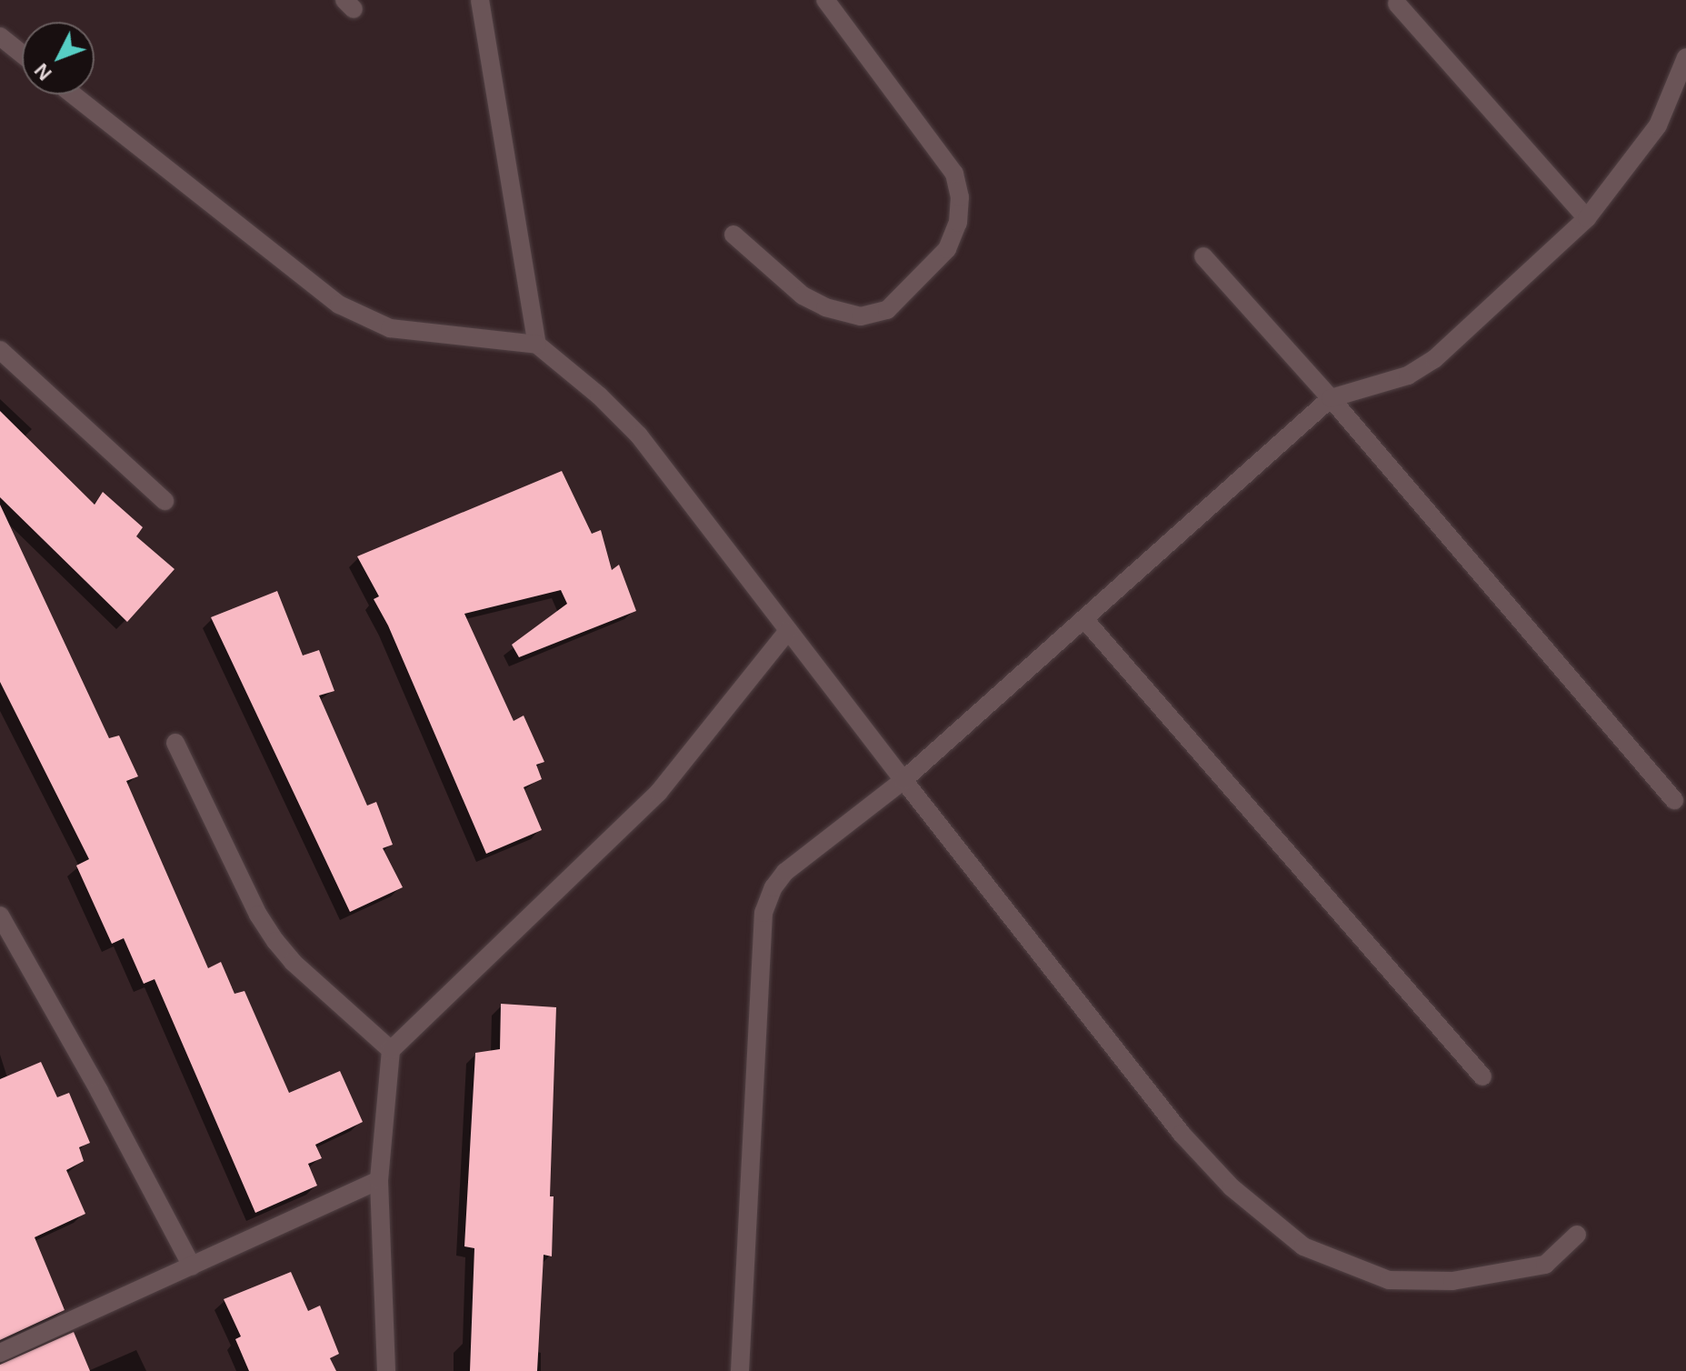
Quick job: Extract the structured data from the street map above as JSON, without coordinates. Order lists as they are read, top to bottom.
{
  "north": "bottom left"
}
